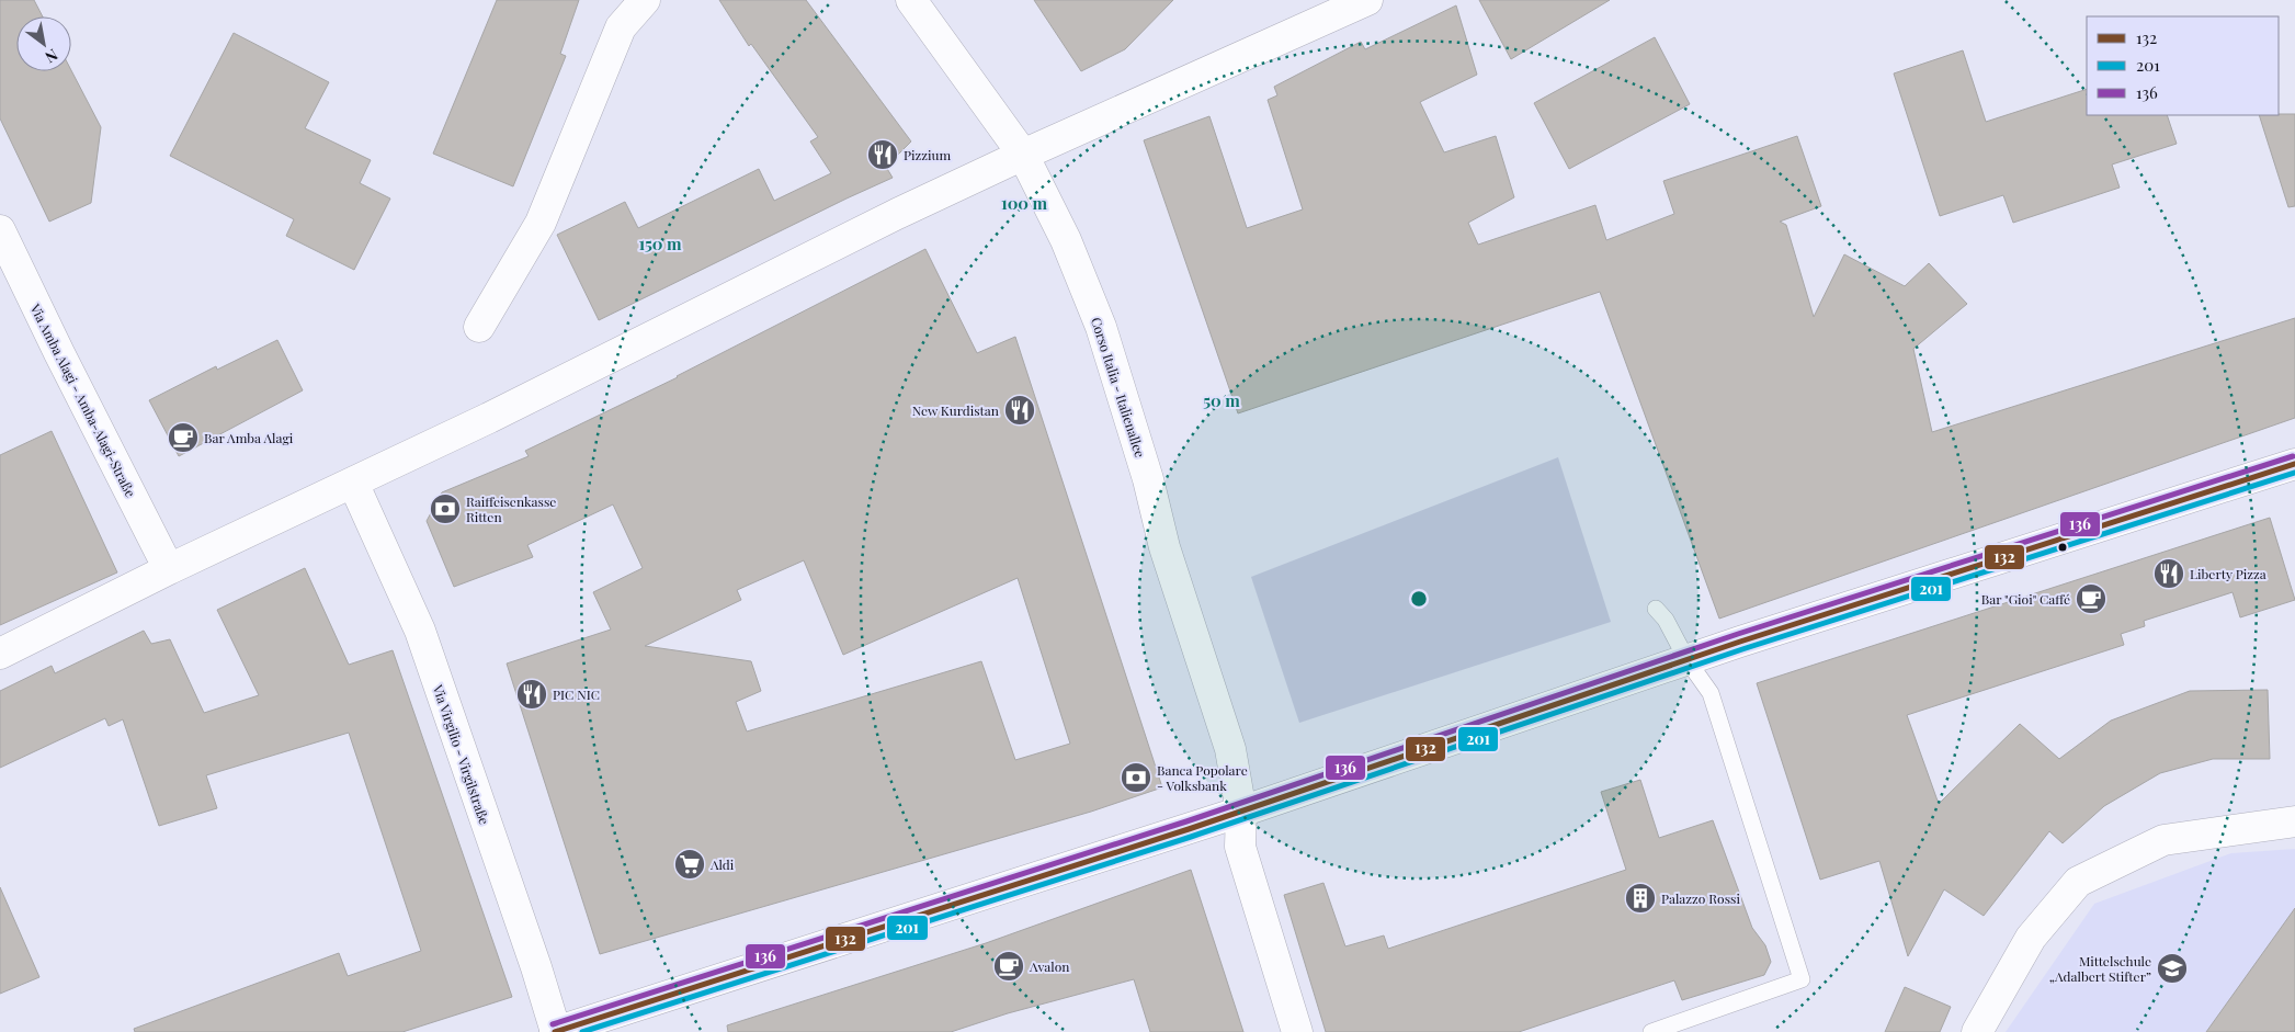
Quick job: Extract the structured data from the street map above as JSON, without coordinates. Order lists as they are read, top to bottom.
{
  "streets": {
    "street": ["Corso Italia - Italienallee", "Via Amba Alagi - Amba-Alagi-Straße", "Via Virgilio - Virgilstraße"]
  },
  "places": {
    "restaurant": [
      "Pizzium",
      "New Kurdistan",
      "Liberty Pizza",
      "PIC NIC"
    ],
    "cafe": ["Bar Amba Alagi", "Bar \"Gioi\" Caffé", "Avalon"],
    "bank": ["Raiffeisenkasse Ritten", "Banca Popolare - Volksbank"],
    "supermarket": ["Aldi"],
    "building": ["Palazzo Rossi"],
    "school or university": ["Mittelschule „Adalbert Stifter”"]
  },
  "lines": ["transit line 136", "transit line 132", "transit line 201"],
  "legend": ["132", "201", "136"],
  "north": "bottom right",
  "rings": ["100 m", "150 m", "50 m"]
}
